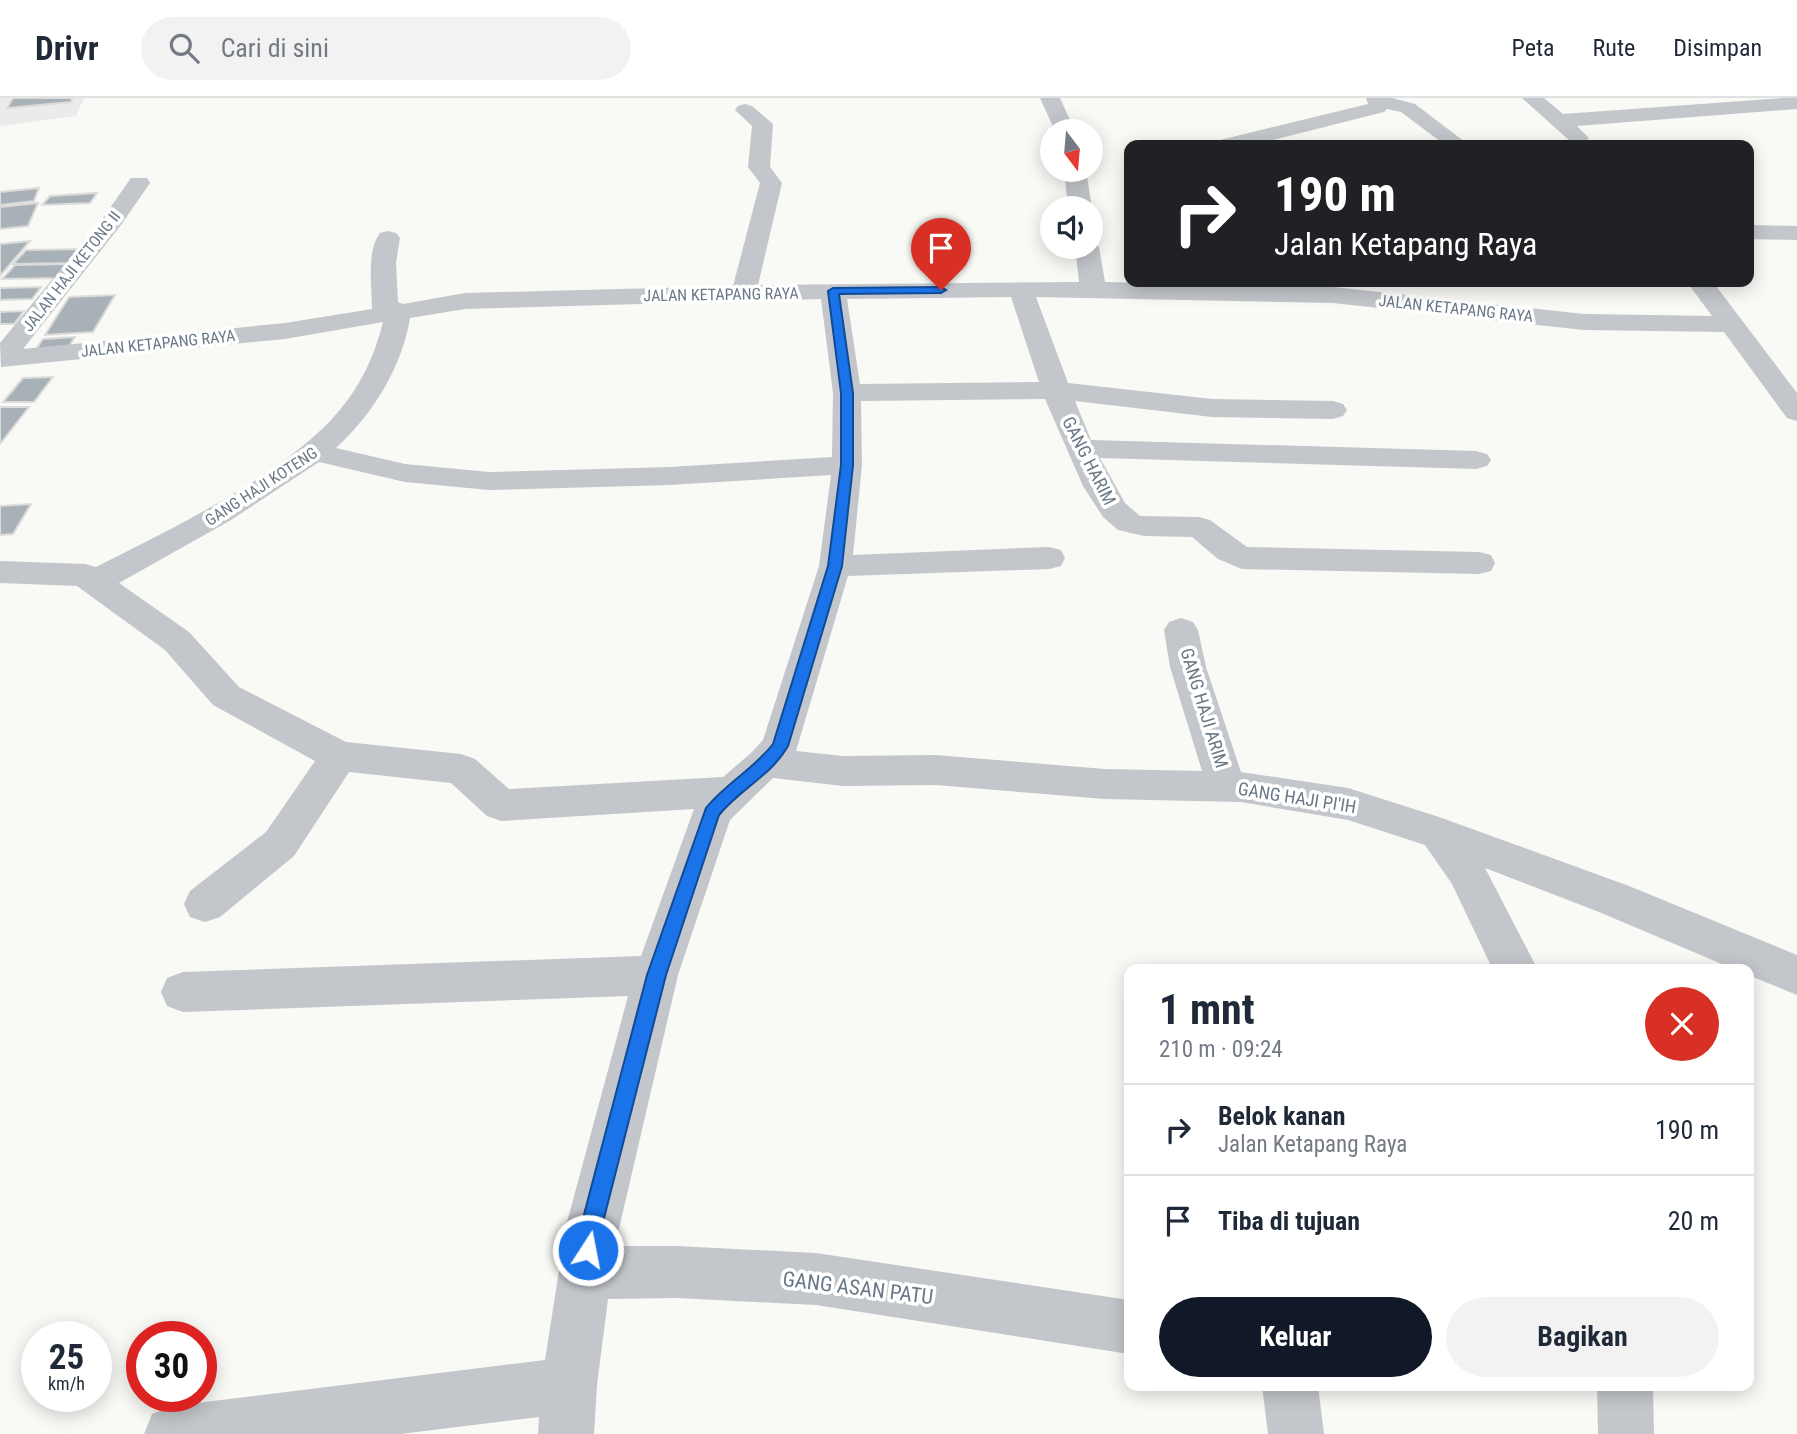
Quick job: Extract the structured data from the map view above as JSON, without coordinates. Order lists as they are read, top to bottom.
{
  "streets": {
    "street": [
      "JALAN HAJI KETONG II",
      "JALAN KETAPANG RAYA",
      "GANG HARIM",
      "GANG HAJI KOTENG",
      "GANG HAJI ARIM",
      "GANG HAJI PI'IH",
      "GANG ASAN PATU"
    ]
  },
  "crossings": [
    ["JALAN HAJI KETONG II", "JALAN KETAPANG RAYA"],
    ["JALAN KETAPANG RAYA", "GANG HARIM"],
    ["JALAN KETAPANG RAYA", "GANG HAJI KOTENG"],
    ["GANG HAJI ARIM", "GANG HAJI PI'IH"]
  ],
  "north": "bottom",
  "page": {
    "header": "Drivr",
    "search": "Cari di sini",
    "nav": ["Peta", "Rute", "Disimpan"],
    "turn": ["190 m", "Jalan Ketapang Raya"],
    "heading": ["1 mnt", "210 m · 09:24"],
    "list": [
      {
        "name": "Belok kanan",
        "note": "Jalan Ketapang Raya",
        "value": "190 m"
      },
      {
        "name": "Tiba di tujuan",
        "value": "20 m"
      }
    ],
    "buttons": ["Keluar", "Bagikan"],
    "speed": "25 km/h",
    "limit": "30"
  }
}
